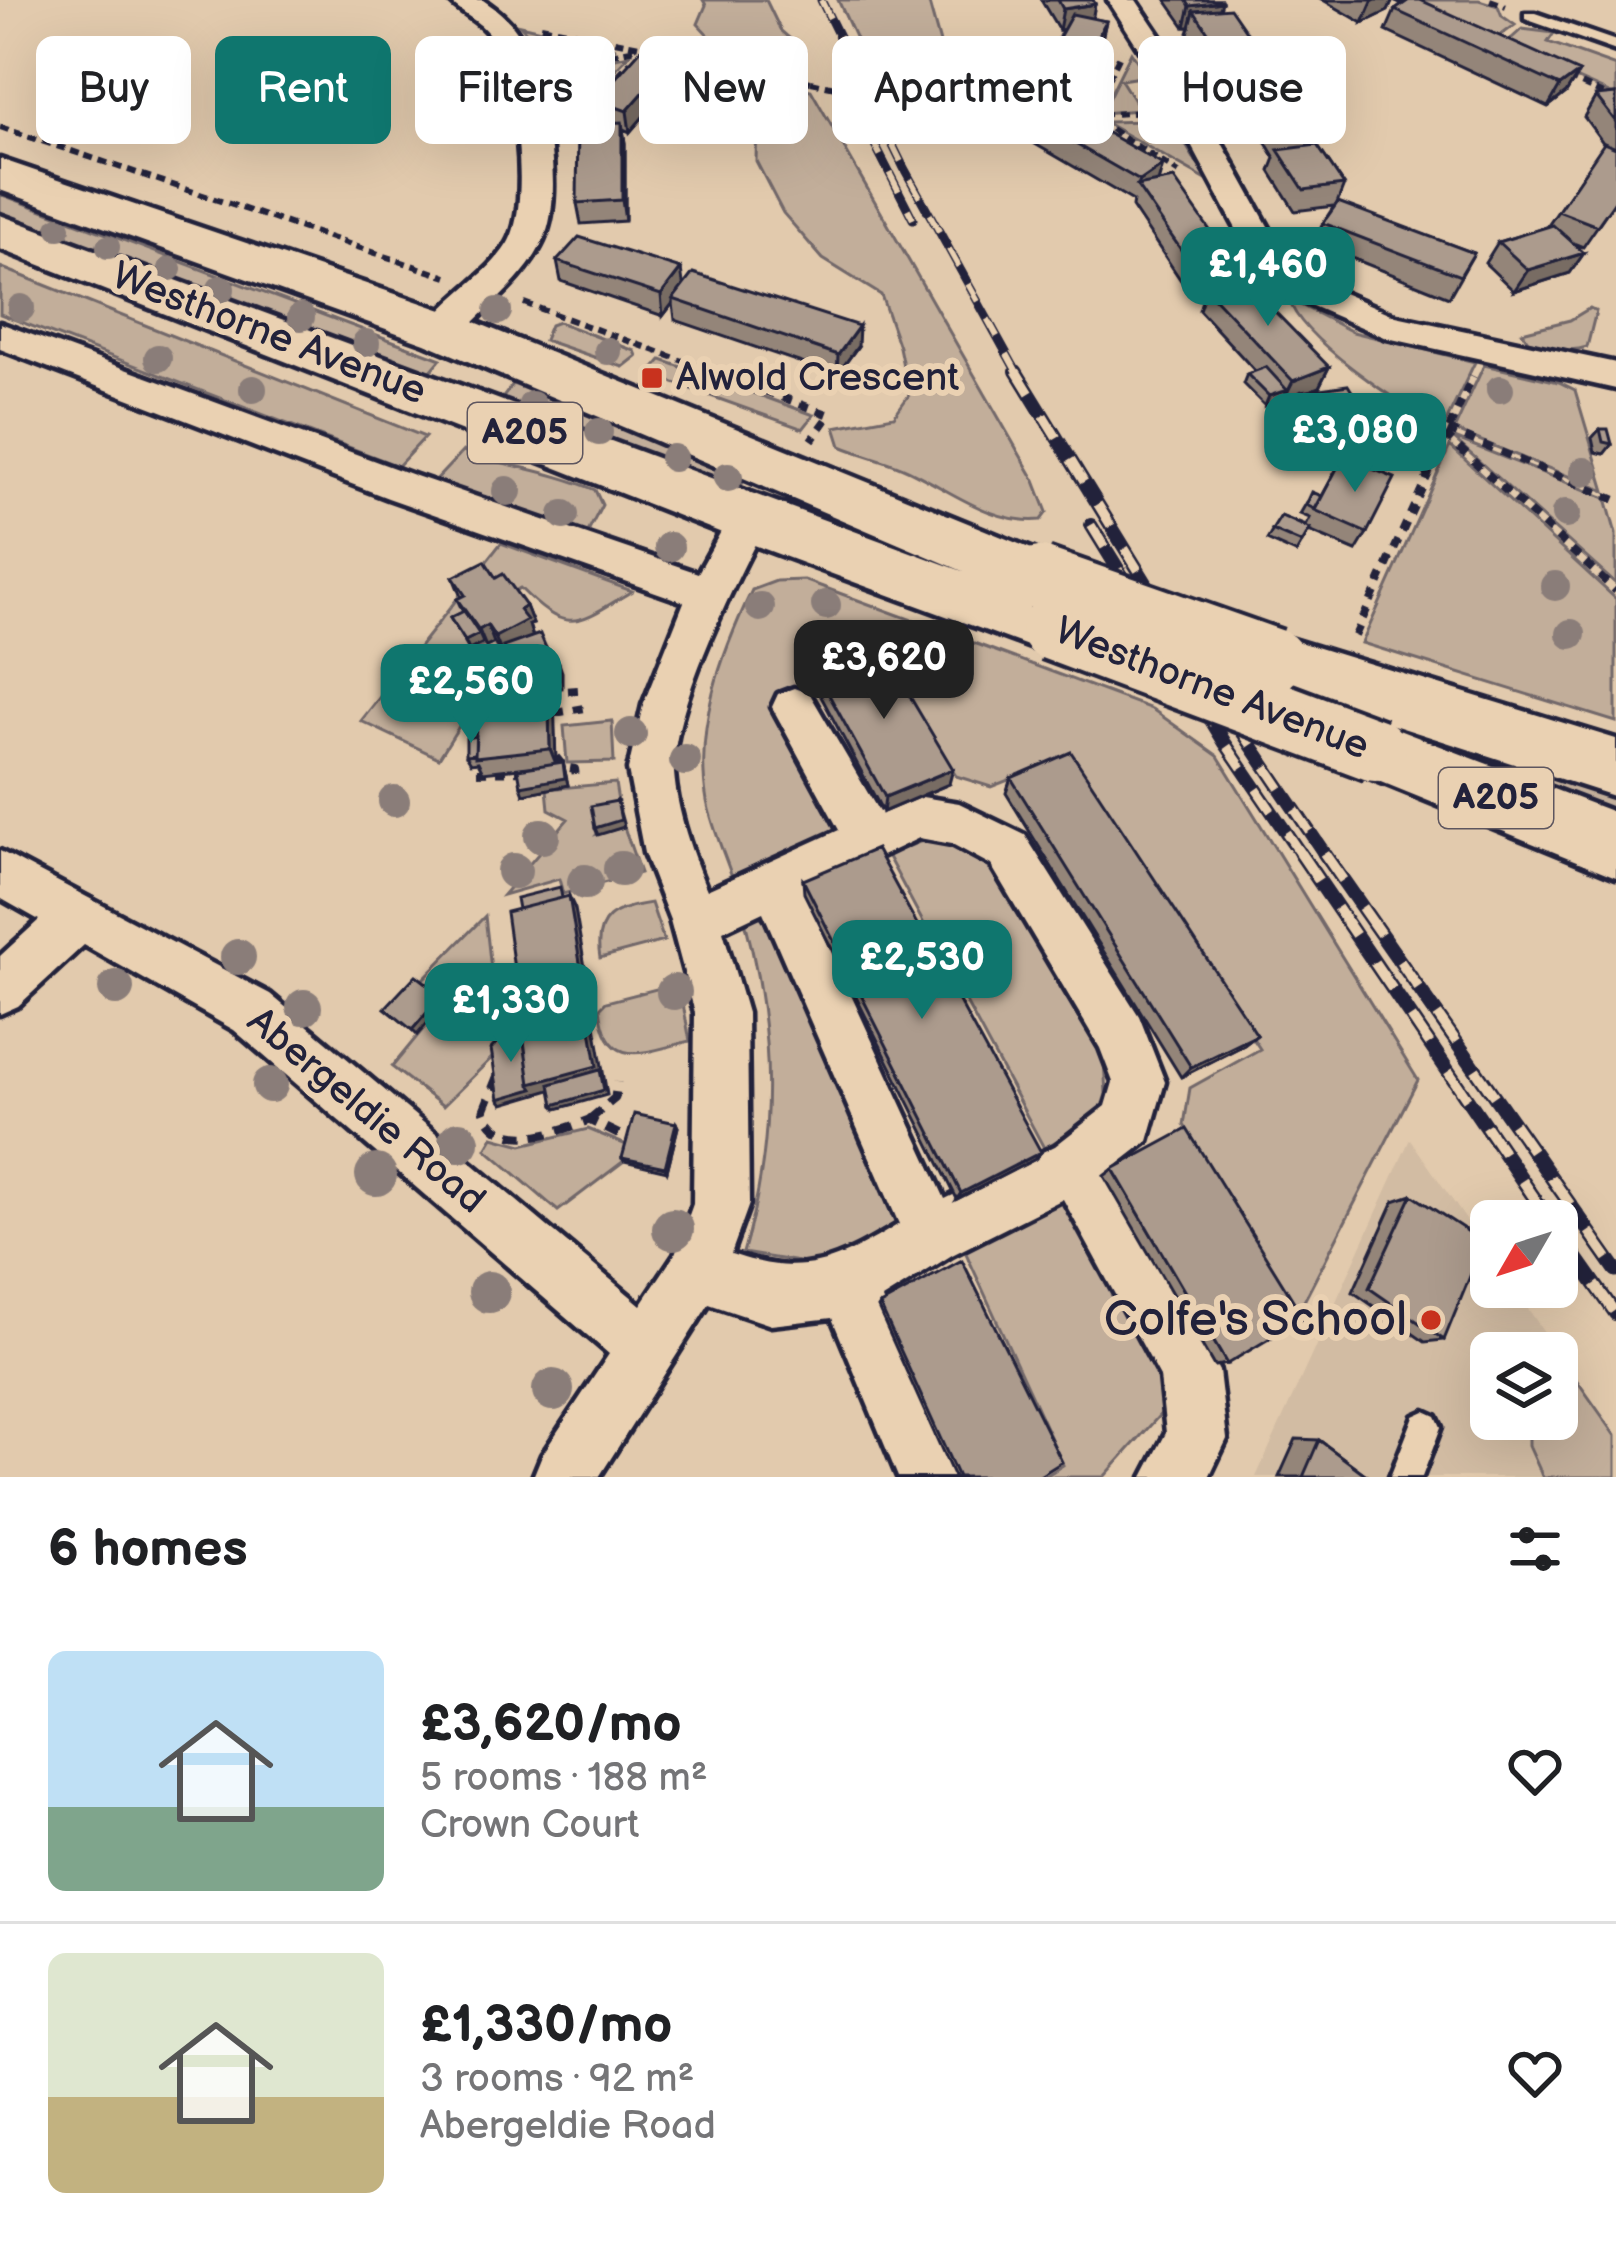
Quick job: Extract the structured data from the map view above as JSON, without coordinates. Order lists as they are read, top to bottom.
{
  "streets": {
    "highway": ["Westhorne Avenue", "A205"],
    "street": ["Abergeldie Road"]
  },
  "places": {
    "transit": ["Alwold Crescent"],
    "other": ["Colfe's School"]
  },
  "north": "bottom left",
  "page": {
    "chip": [
      "Buy",
      "Rent",
      "Filters",
      "New",
      "Apartment",
      "House"
    ],
    "price": [
      "£1,460",
      "£3,080",
      "£3,620",
      "£2,560",
      "£2,530",
      "£1,330"
    ],
    "heading": "6 homes",
    "list": [
      {
        "name": "£3,620/mo",
        "note": "5 rooms · 188 m² · Crown Court"
      },
      {
        "name": "£1,330/mo",
        "note": "3 rooms · 92 m² · Abergeldie Road"
      }
    ]
  }
}
